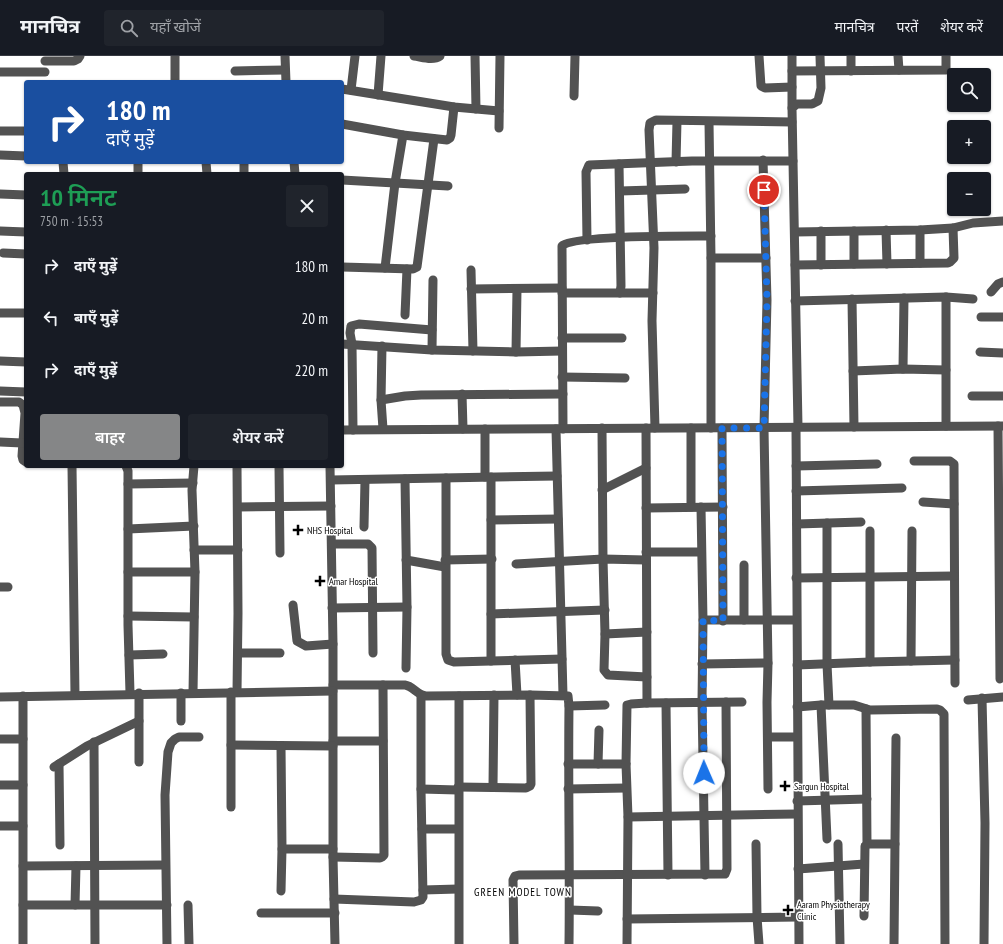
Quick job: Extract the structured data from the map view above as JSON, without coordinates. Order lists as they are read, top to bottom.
{
  "districts": ["GREEN MODEL TOWN"],
  "places": {
    "health": [
      "NHS Hospital",
      "Amar Hospital",
      "Sargun Hospital",
      "Aaram Physiotherapy Clinic"
    ]
  },
  "page": {
    "header": "मानचित्र",
    "search": "यहाँ खोजें",
    "nav": ["मानचित्र", "परतें", "शेयर करें"],
    "map_buttons": ["+", "−"],
    "turn": ["180 m", "दाएँ मुड़ें"],
    "heading": ["10 मिनट", "750 m · 15:53"],
    "list": [
      {
        "name": "दाएँ मुड़ें",
        "value": "180 m"
      },
      {
        "name": "बाएँ मुड़ें",
        "value": "20 m"
      },
      {
        "name": "दाएँ मुड़ें",
        "value": "220 m"
      }
    ],
    "buttons": ["बाहर", "शेयर करें"]
  }
}
